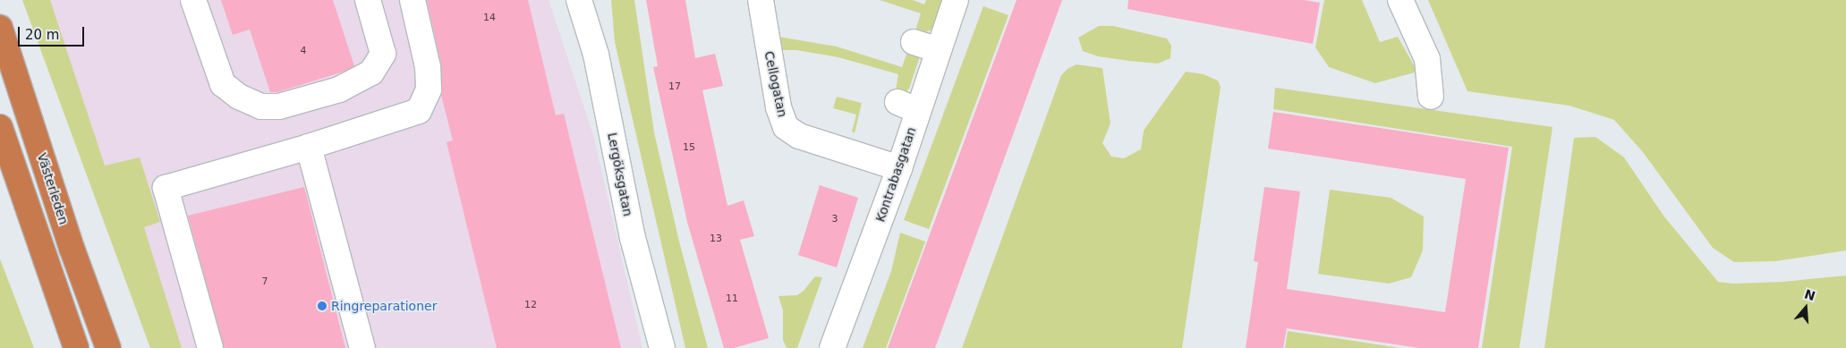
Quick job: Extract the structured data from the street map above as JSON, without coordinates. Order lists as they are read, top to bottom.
{
  "streets": {
    "highway": ["Västerleden"],
    "street": ["Cellogatan", "Lergöksgatan", "Kontrabasgatan"]
  },
  "crossings": [
    ["Cellogatan", "Kontrabasgatan"]
  ],
  "places": ["Ringreparationer"],
  "house_numbers": [
    "14",
    "4",
    "17",
    "15",
    "3",
    "13",
    "7",
    "11",
    "12"
  ],
  "scale_bar": "20 m",
  "north": "top"
}
